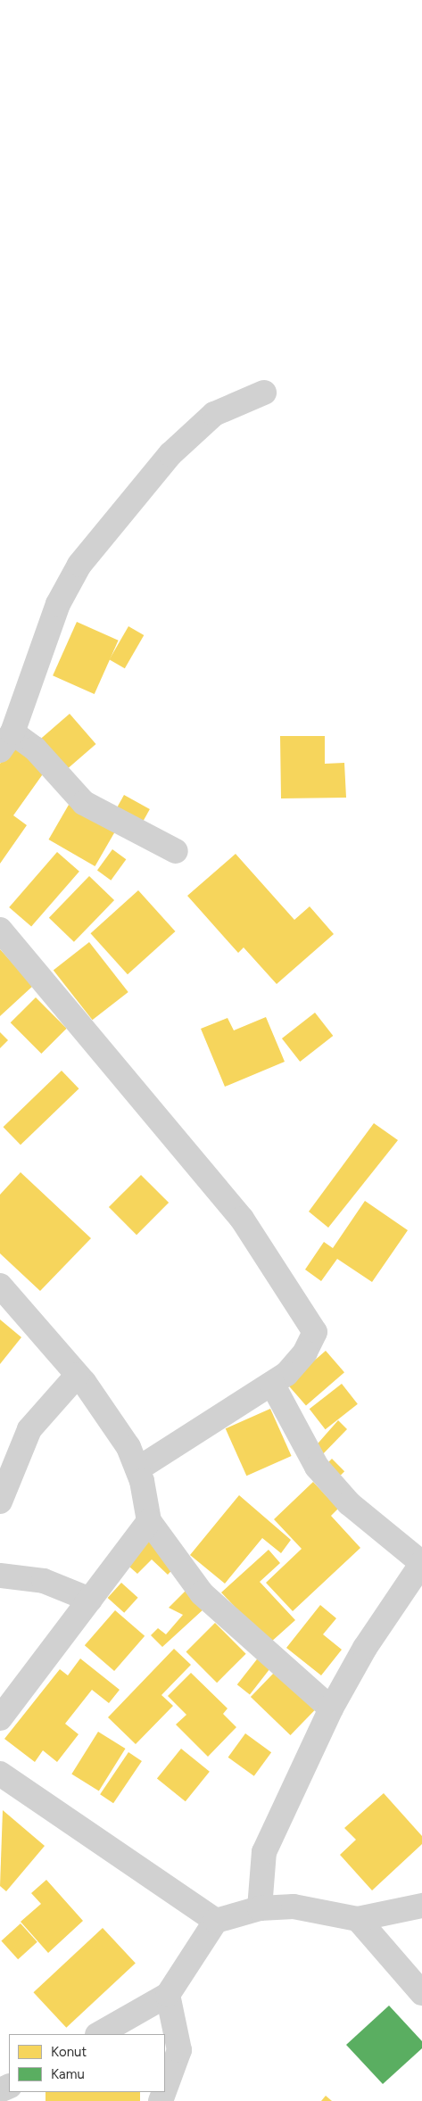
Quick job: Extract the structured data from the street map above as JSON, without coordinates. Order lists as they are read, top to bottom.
{
  "legend": ["Konut", "Kamu"]
}
